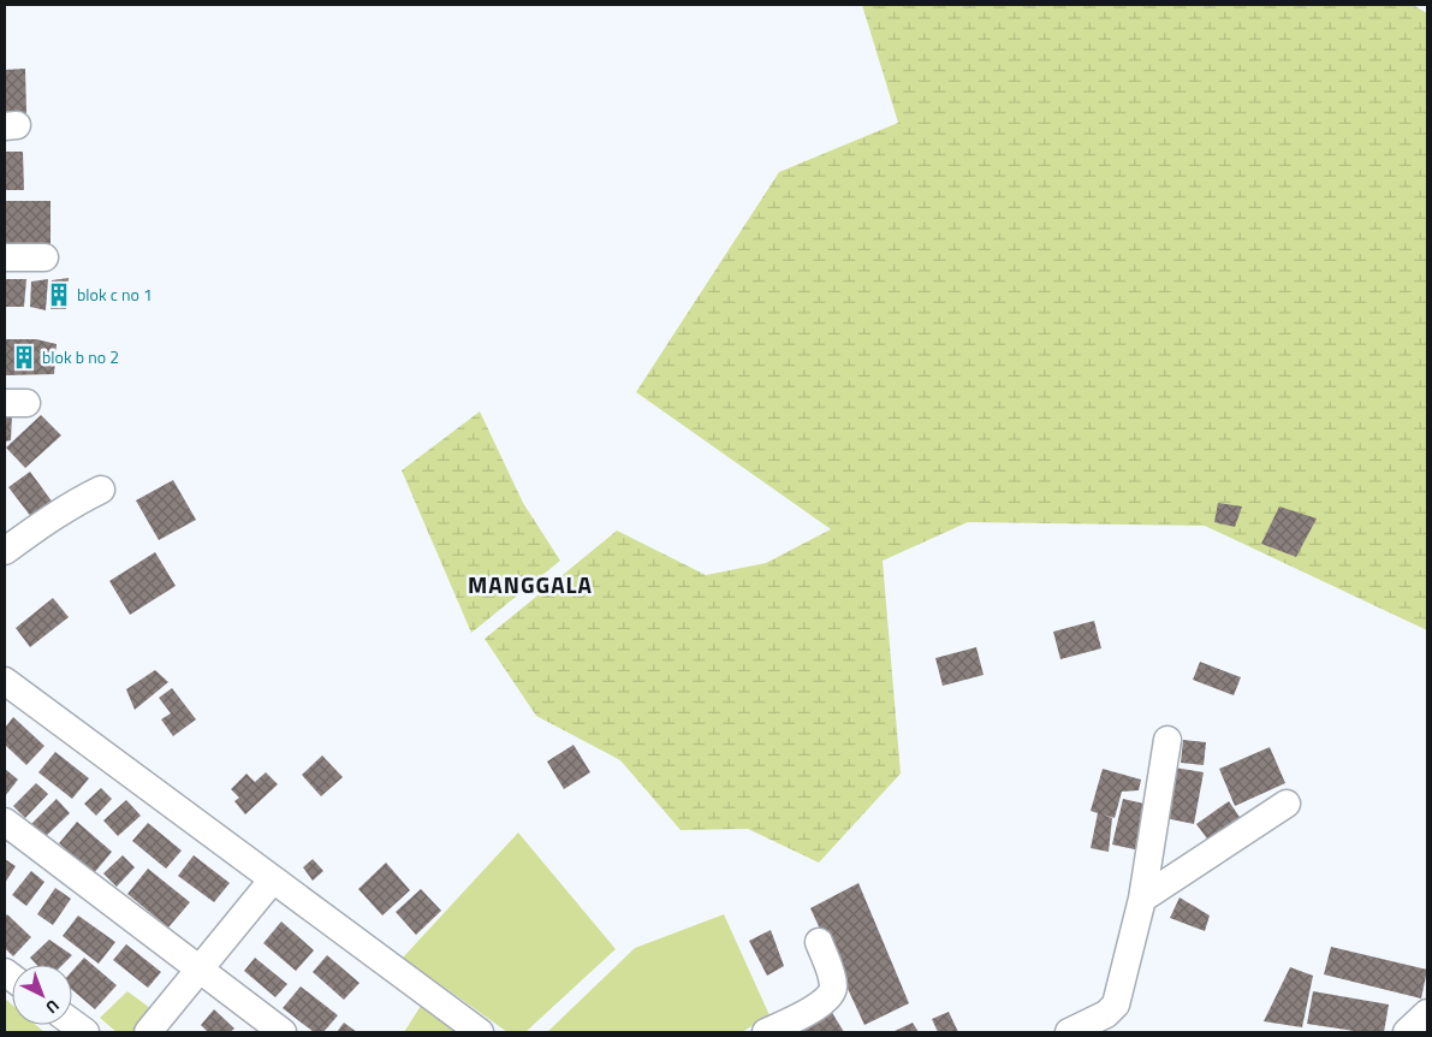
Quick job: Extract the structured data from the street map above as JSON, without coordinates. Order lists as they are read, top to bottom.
{
  "districts": ["MANGGALA"],
  "places": {
    "building": ["blok c no 1", "blok b no 2"]
  },
  "north": "bottom right"
}
